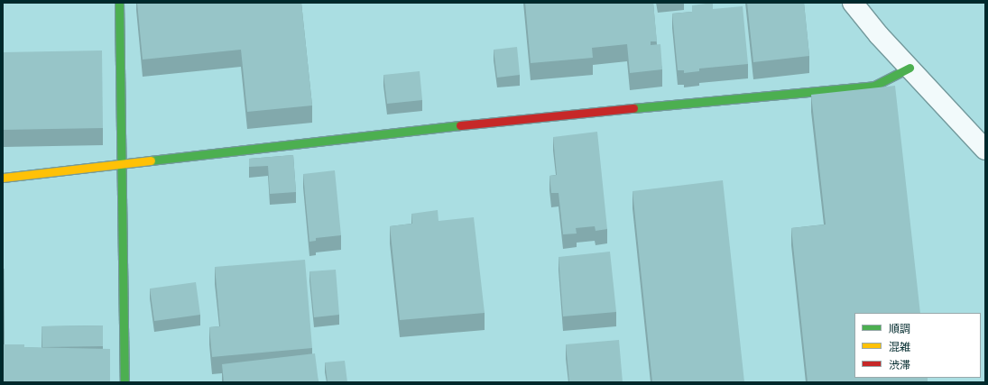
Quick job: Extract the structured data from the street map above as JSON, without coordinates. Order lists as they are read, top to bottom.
{
  "legend": ["順調", "混雑", "渋滞"]
}
